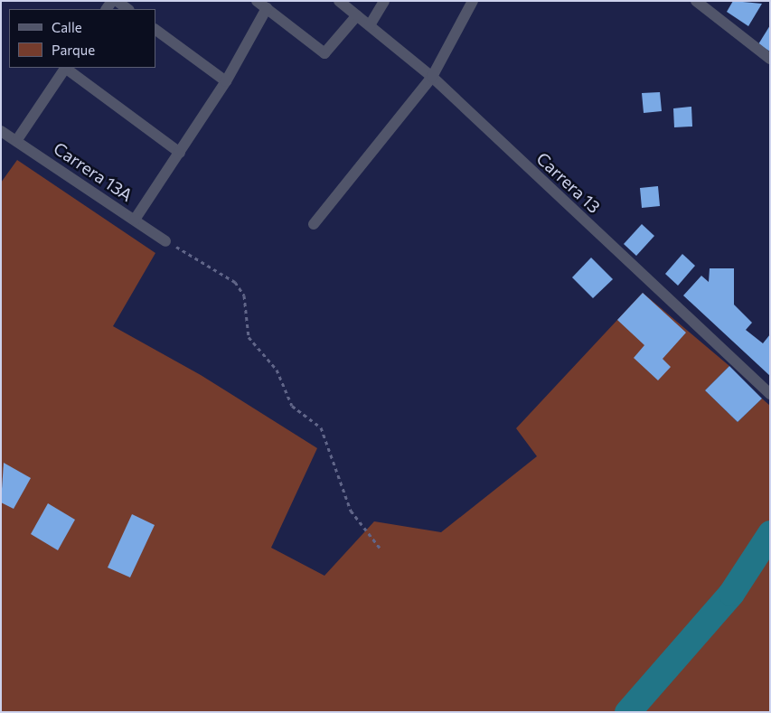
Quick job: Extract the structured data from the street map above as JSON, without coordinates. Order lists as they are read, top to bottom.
{
  "streets": {
    "street": ["Carrera 13A", "Carrera 13"]
  },
  "legend": ["Calle", "Parque"]
}
